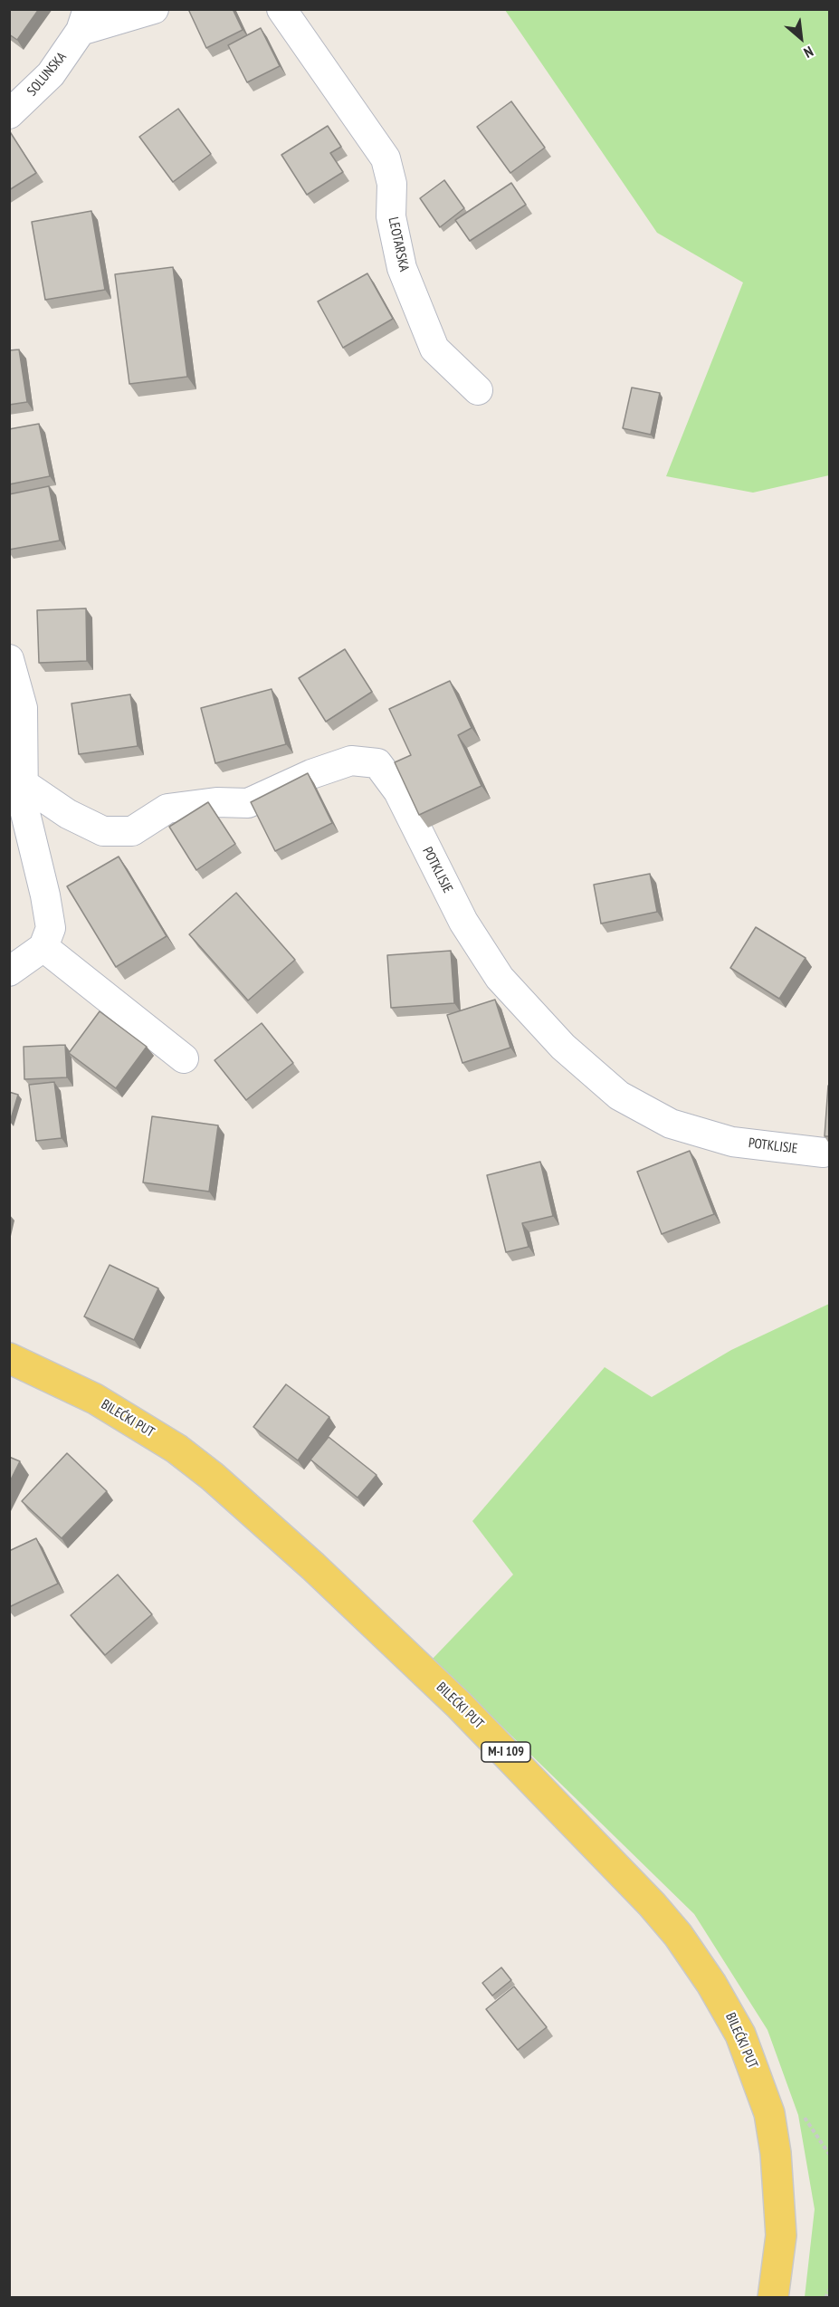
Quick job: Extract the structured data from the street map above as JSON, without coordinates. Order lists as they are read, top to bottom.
{
  "streets": {
    "main road": ["BILEĆKI PUT", "M-I 109"],
    "street": ["SOLUNSKA", "LEOTARSKA", "POTKLISJE"]
  },
  "north": "bottom right"
}
